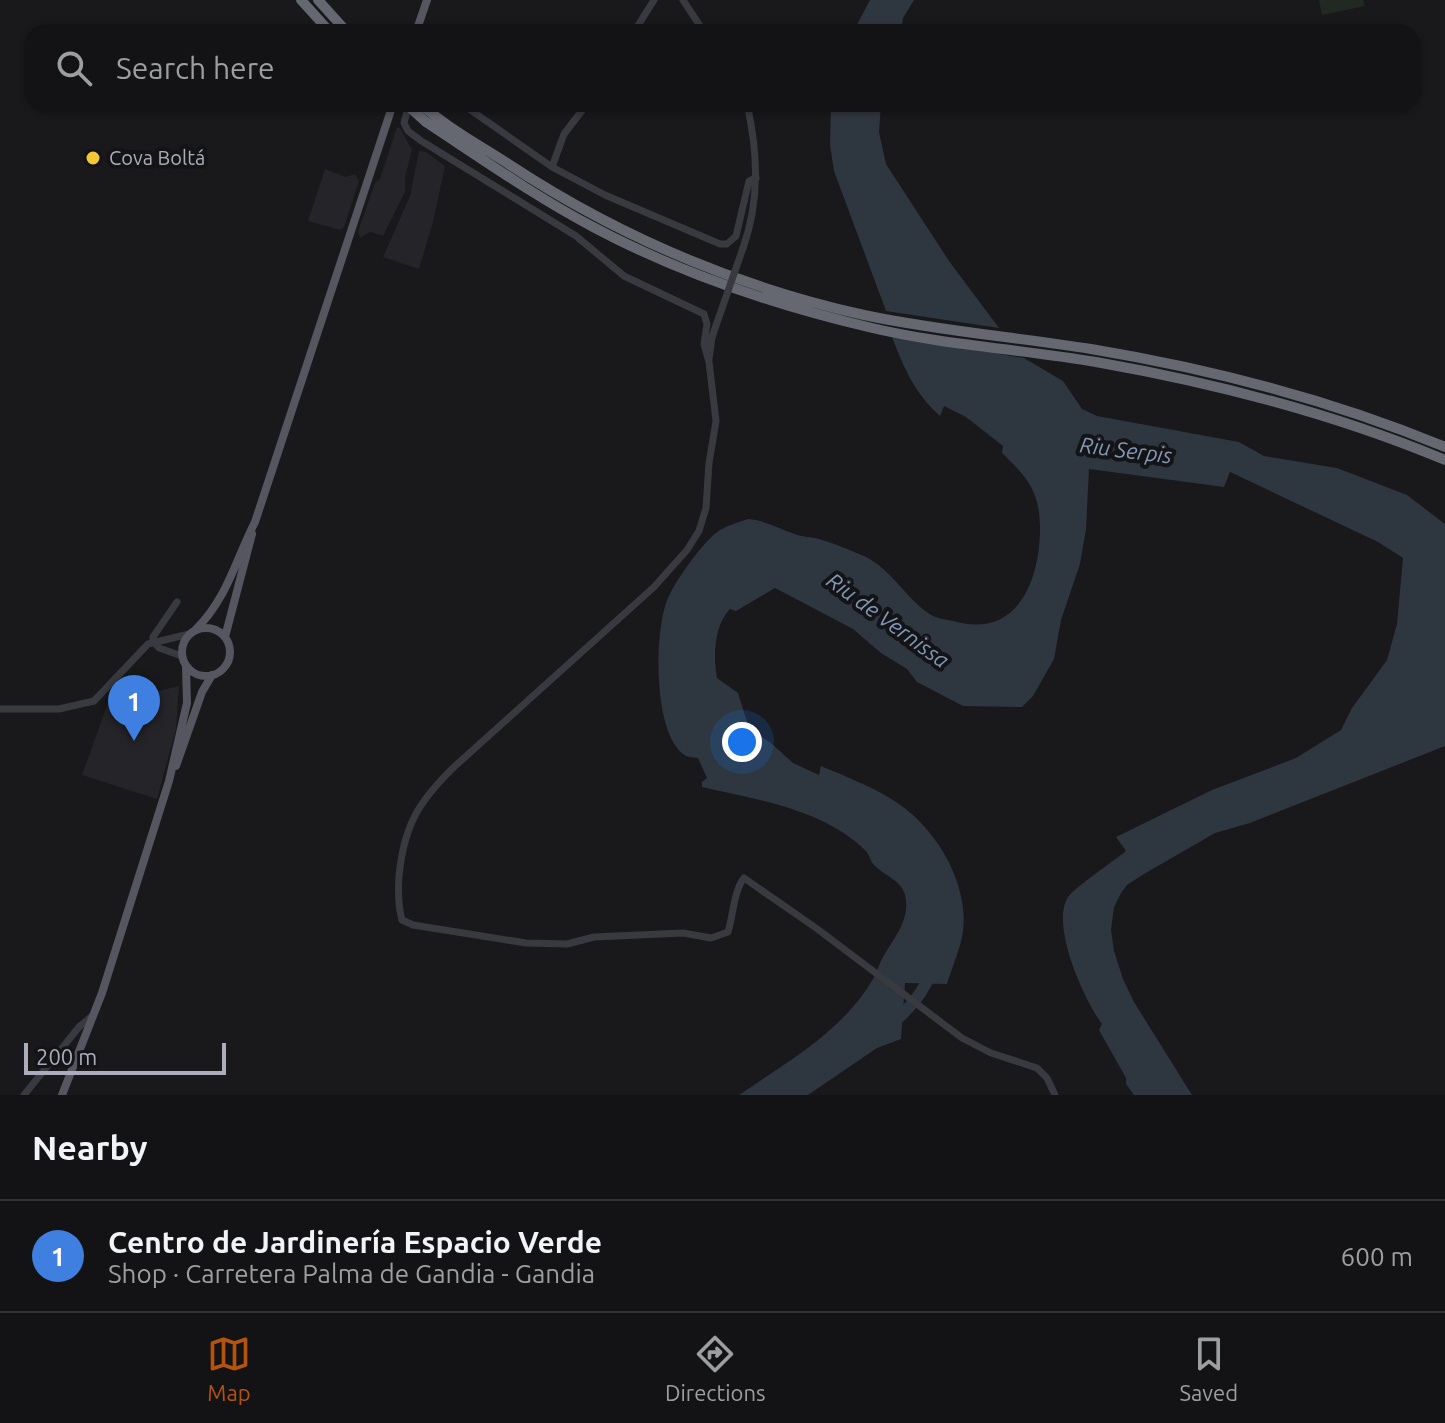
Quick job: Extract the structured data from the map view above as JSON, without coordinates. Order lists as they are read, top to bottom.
{
  "water": ["Riu Serpis", "Riu de Vernissa"],
  "places": ["Cova Boltá"],
  "scale_bar": "200 m",
  "page": {
    "search": "Search here",
    "pins": "1",
    "scale": "200 m",
    "heading": "Nearby",
    "list": [
      {
        "mark": "1",
        "name": "Centro de Jardinería Espacio Verde",
        "note": "Shop · Carretera Palma de Gandia - Gandia",
        "value": "600 m"
      }
    ],
    "nav": ["Map", "Directions", "Saved"]
  }
}
